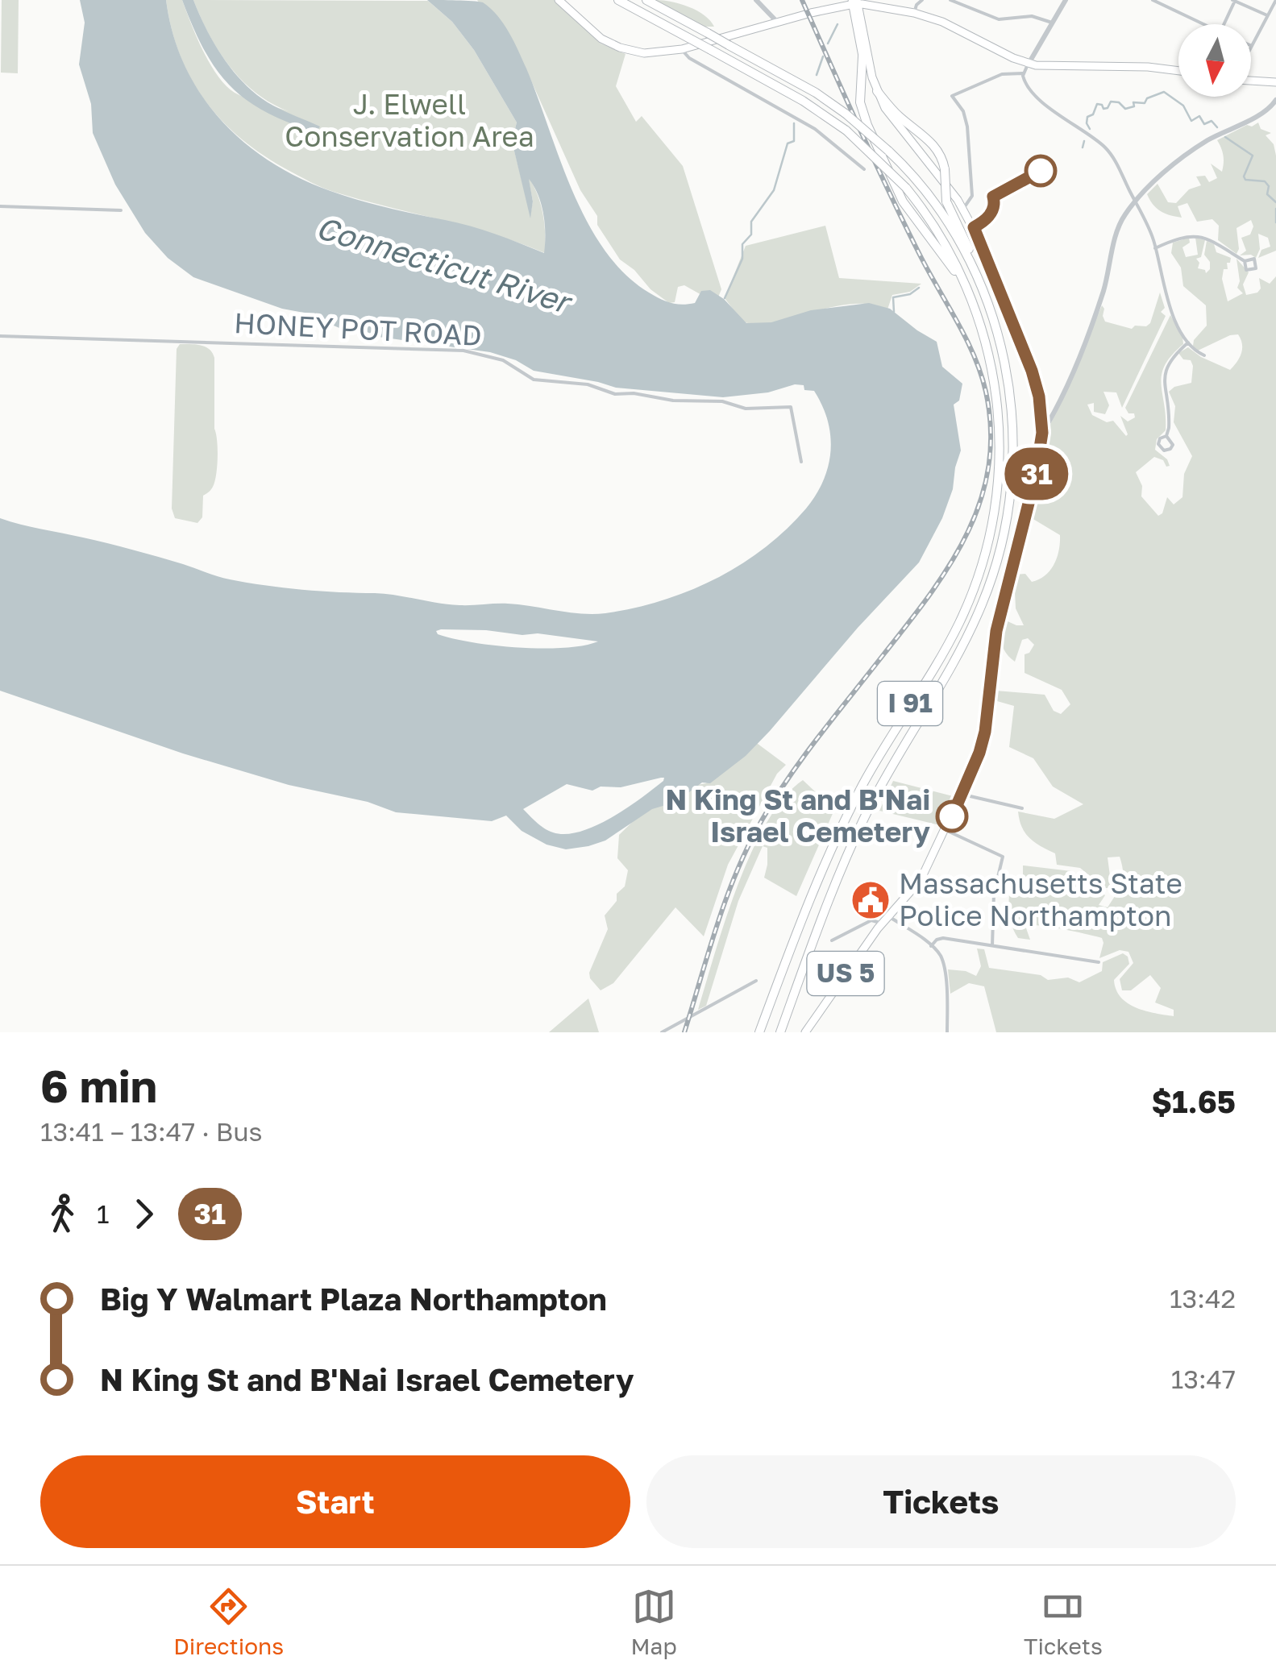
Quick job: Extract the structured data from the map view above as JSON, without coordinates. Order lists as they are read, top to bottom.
{
  "streets": {
    "highway": ["I 91"],
    "main road": ["US 5"],
    "street": ["HONEY POT ROAD"]
  },
  "water": ["Connecticut River"],
  "parks": ["J. Elwell Conservation Area"],
  "places": {
    "other": ["N King St and B'Nai Israel Cemetery"],
    "public building": ["Massachusetts State Police Northampton"]
  },
  "lines": ["bus line 31"],
  "north": "bottom",
  "page": {
    "on_map": "31",
    "heading": ["6 min", "13:41 – 13:47 · Bus", "$1.65"],
    "legs": ["1", "31"],
    "list": [
      {
        "name": "Big Y Walmart Plaza Northampton",
        "value": "13:42"
      },
      {
        "name": "N King St and B'Nai Israel Cemetery",
        "value": "13:47"
      }
    ],
    "buttons": ["Start", "Tickets"],
    "tabs": ["Directions", "Map", "Tickets"]
  }
}
